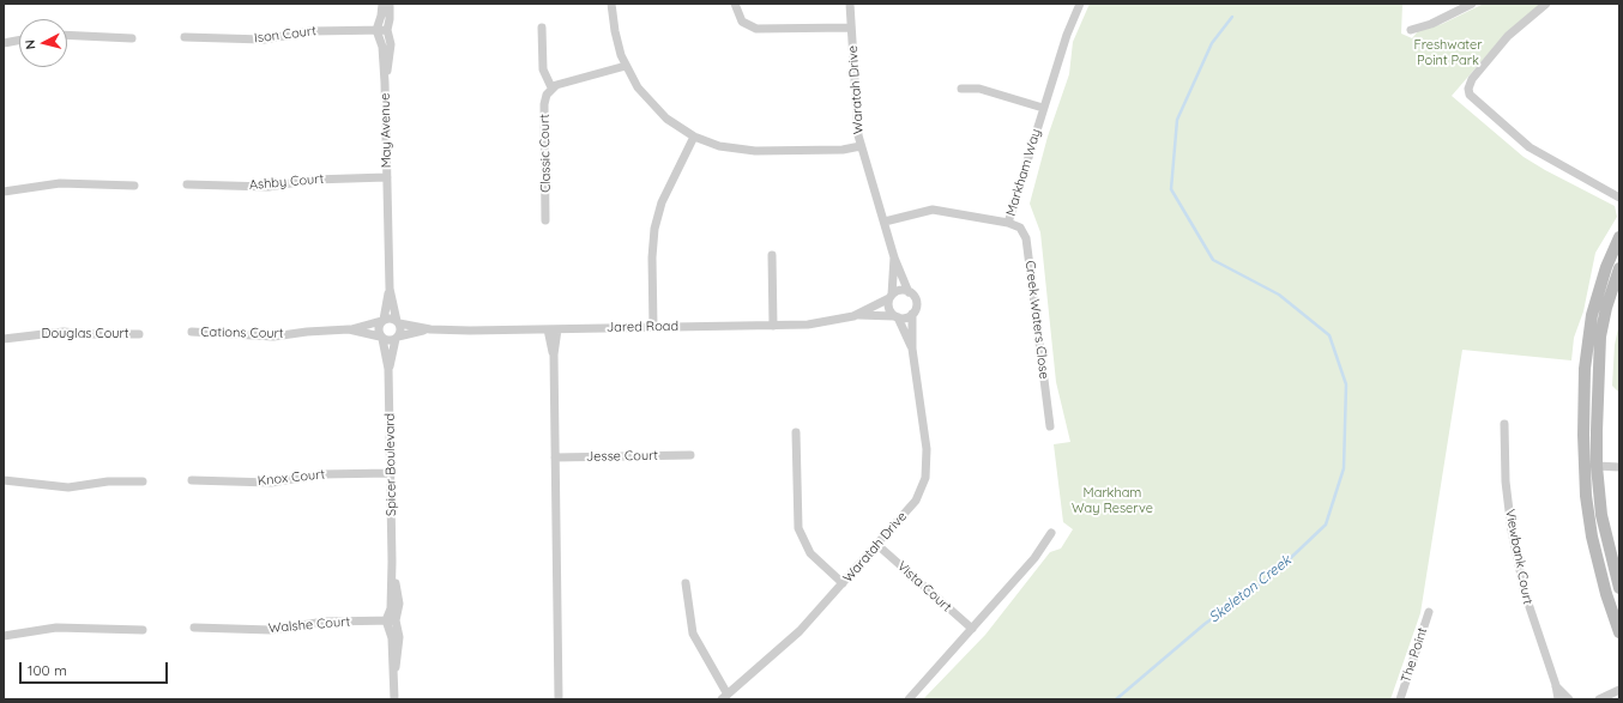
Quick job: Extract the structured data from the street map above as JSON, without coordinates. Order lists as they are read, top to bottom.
{
  "streets": {
    "street": [
      "Ison Court",
      "Waratah Drive",
      "May Avenue",
      "Classic Court",
      "Markham Way",
      "Ashby Court",
      "Creek Waters Close",
      "Jared Road",
      "Cations Court",
      "Douglas Court",
      "Jesse Court",
      "Spicer Boulevard",
      "Knox Court",
      "Viewbank Court",
      "Vista Court",
      "Walshe Court",
      "The Point"
    ]
  },
  "crossings": [
    ["Ison Court", "May Avenue"],
    ["Waratah Drive", "Markham Way"],
    ["Waratah Drive", "Jared Road"],
    ["Waratah Drive", "Vista Court"],
    ["May Avenue", "Ashby Court"],
    ["Markham Way", "Creek Waters Close"],
    ["Jared Road", "Cations Court"],
    ["Jared Road", "Spicer Boulevard"],
    ["Cations Court", "Spicer Boulevard"],
    ["Spicer Boulevard", "Knox Court"],
    ["Spicer Boulevard", "Walshe Court"]
  ],
  "water": ["Skeleton Creek"],
  "parks": ["Freshwater Point Park", "Markham Way Reserve"],
  "scale_bar": "100 m",
  "north": "left"
}
